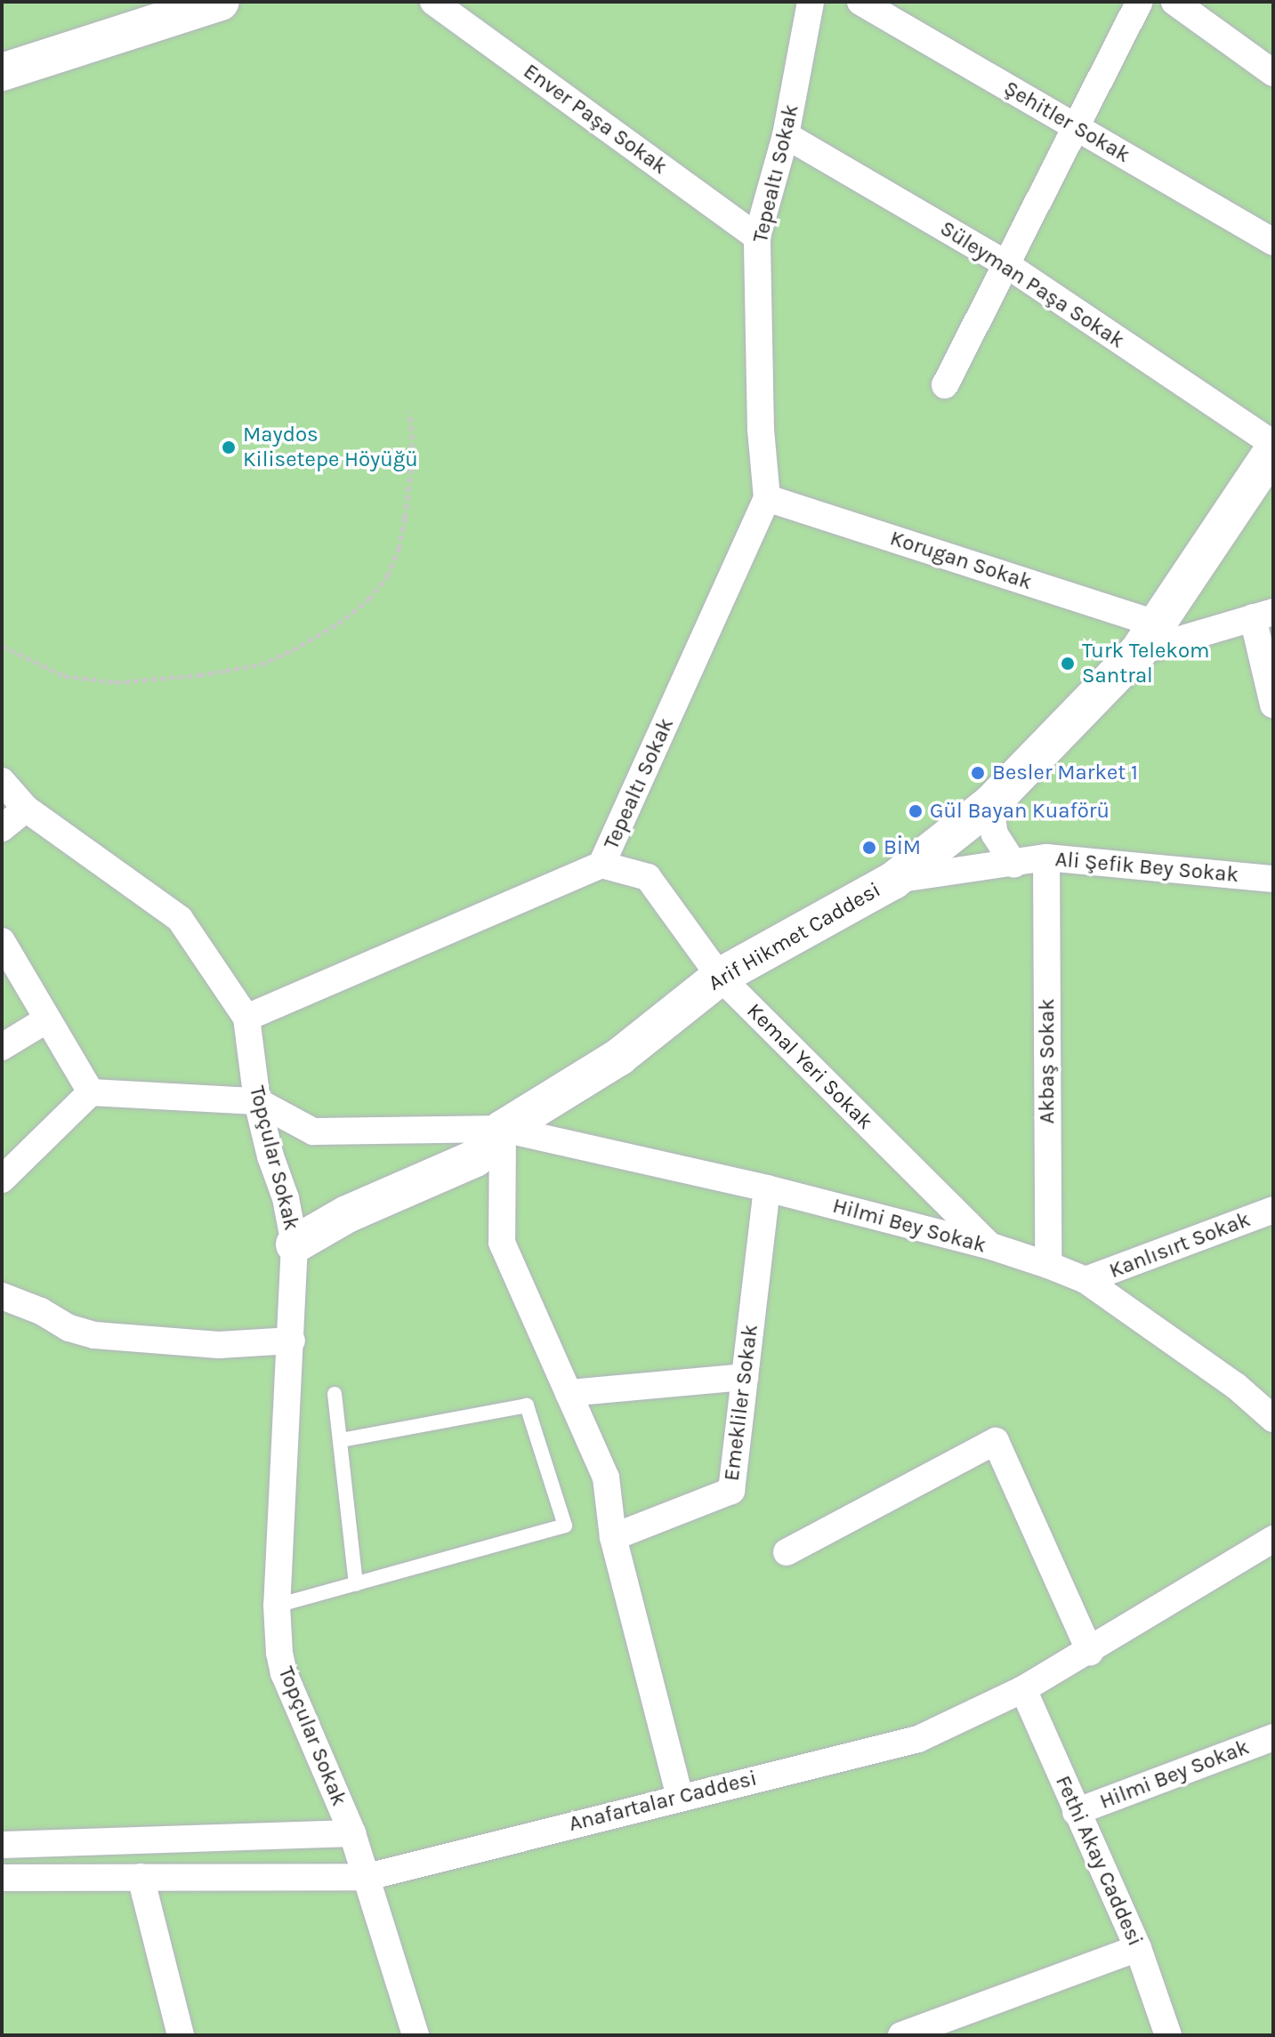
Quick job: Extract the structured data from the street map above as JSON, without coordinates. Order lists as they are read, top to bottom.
{
  "streets": {
    "street": [
      "Enver Paşa Sokak",
      "Şehitler Sokak",
      "Tepealtı Sokak",
      "Süleyman Paşa Sokak",
      "Korugan Sokak",
      "Ali Şefik Bey Sokak",
      "Arif Hikmet Caddesi",
      "Akbaş Sokak",
      "Kemal Yeri Sokak",
      "Topçular Sokak",
      "Hilmi Bey Sokak",
      "Kanlısırt Sokak",
      "Emekliler Sokak",
      "Anafartalar Caddesi",
      "Fethi Akay Caddesi"
    ]
  },
  "crossings": [
    ["Enver Paşa Sokak", "Tepealtı Sokak"],
    ["Tepealtı Sokak", "Süleyman Paşa Sokak"],
    ["Tepealtı Sokak", "Korugan Sokak"],
    ["Tepealtı Sokak", "Kemal Yeri Sokak"],
    ["Tepealtı Sokak", "Topçular Sokak"],
    ["Korugan Sokak", "Arif Hikmet Caddesi"],
    ["Ali Şefik Bey Sokak", "Arif Hikmet Caddesi"],
    ["Ali Şefik Bey Sokak", "Akbaş Sokak"],
    ["Arif Hikmet Caddesi", "Kemal Yeri Sokak"],
    ["Arif Hikmet Caddesi", "Topçular Sokak"],
    ["Arif Hikmet Caddesi", "Hilmi Bey Sokak"],
    ["Akbaş Sokak", "Hilmi Bey Sokak"],
    ["Kemal Yeri Sokak", "Hilmi Bey Sokak"],
    ["Topçular Sokak", "Anafartalar Caddesi"],
    ["Hilmi Bey Sokak", "Kanlısırt Sokak"],
    ["Hilmi Bey Sokak", "Emekliler Sokak"],
    ["Hilmi Bey Sokak", "Fethi Akay Caddesi"],
    ["Anafartalar Caddesi", "Fethi Akay Caddesi"]
  ],
  "places": [
    "Maydos Kilisetepe Höyüğü",
    "Turk Telekom Santral",
    "Besler Market 1",
    "Gül Bayan Kuaförü",
    "BİM"
  ]
}
